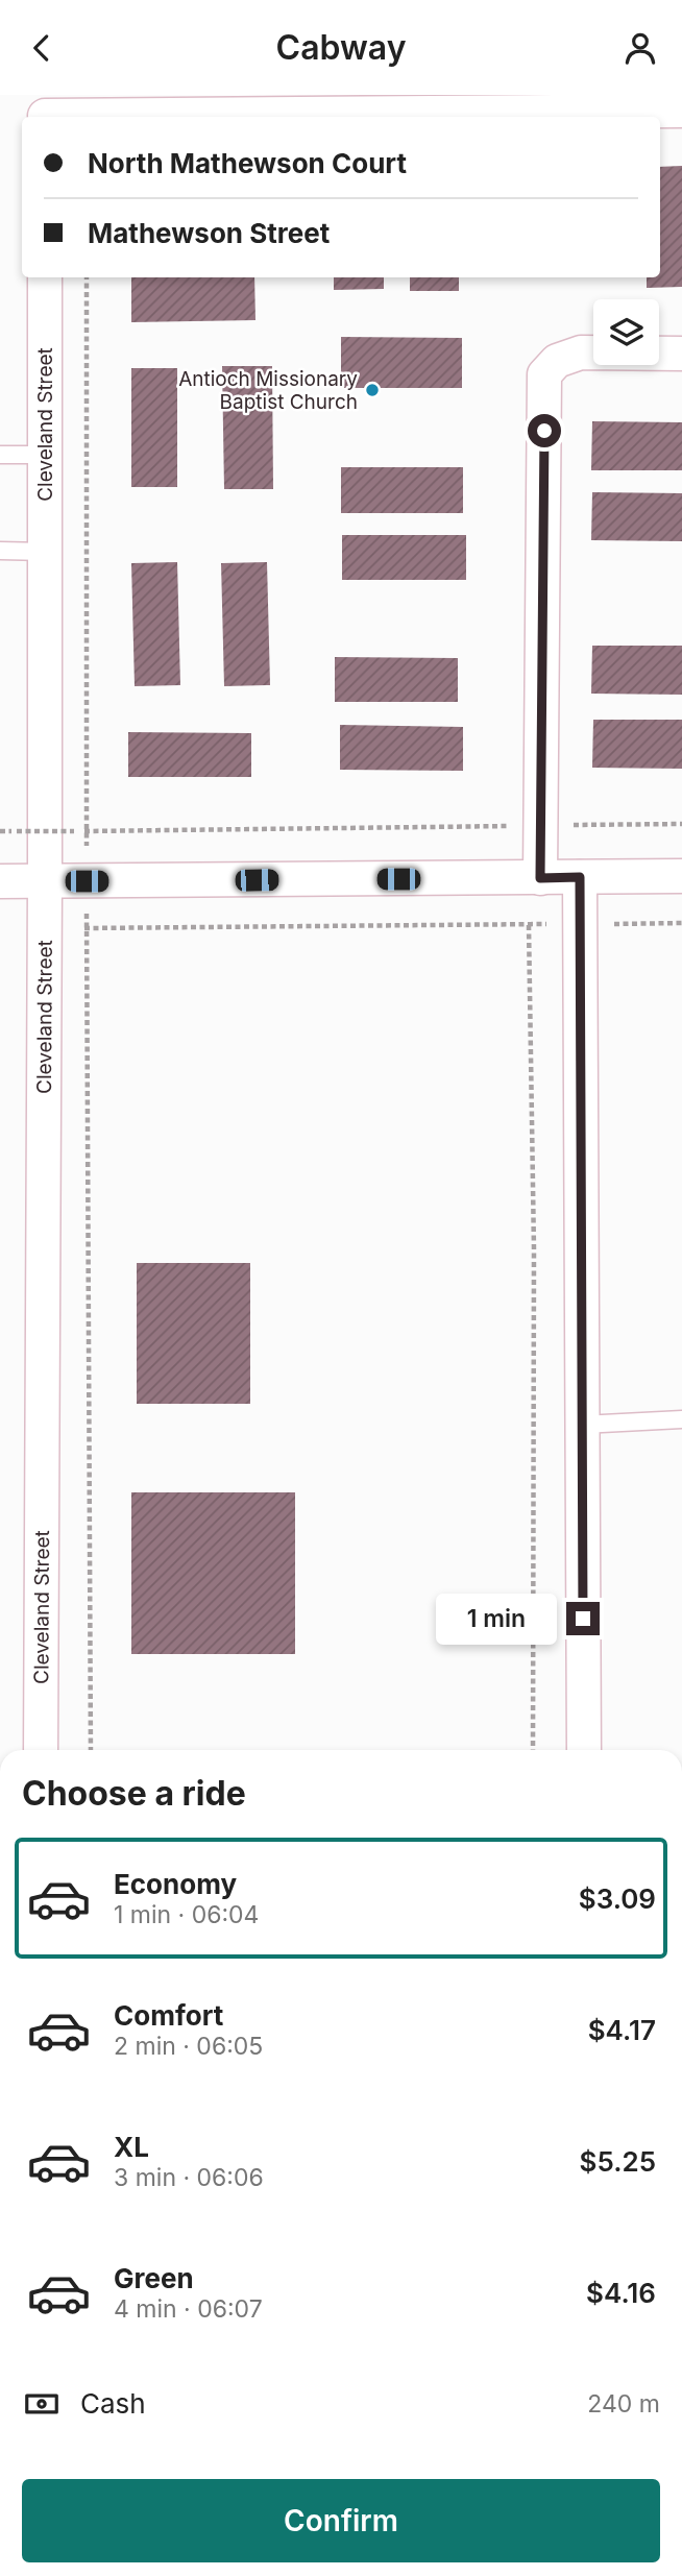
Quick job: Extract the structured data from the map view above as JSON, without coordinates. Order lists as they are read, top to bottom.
{
  "streets": {
    "street": ["Cleveland Street"]
  },
  "places": ["Antioch Missionary Baptist Church"],
  "page": {
    "header": "Cabway",
    "banner": ["North Mathewson Court", "Mathewson Street"],
    "bubble": "1 min",
    "heading": "Choose a ride",
    "list": [
      {
        "name": "Economy",
        "note": "1 min · 06:04",
        "value": "$3.09"
      },
      {
        "name": "Comfort",
        "note": "2 min · 06:05",
        "value": "$4.17"
      },
      {
        "name": "XL",
        "note": "3 min · 06:06",
        "value": "$5.25"
      },
      {
        "name": "Green",
        "note": "4 min · 06:07",
        "value": "$4.16"
      }
    ],
    "pay": ["Cash", "240 m"],
    "buttons": "Confirm"
  }
}
